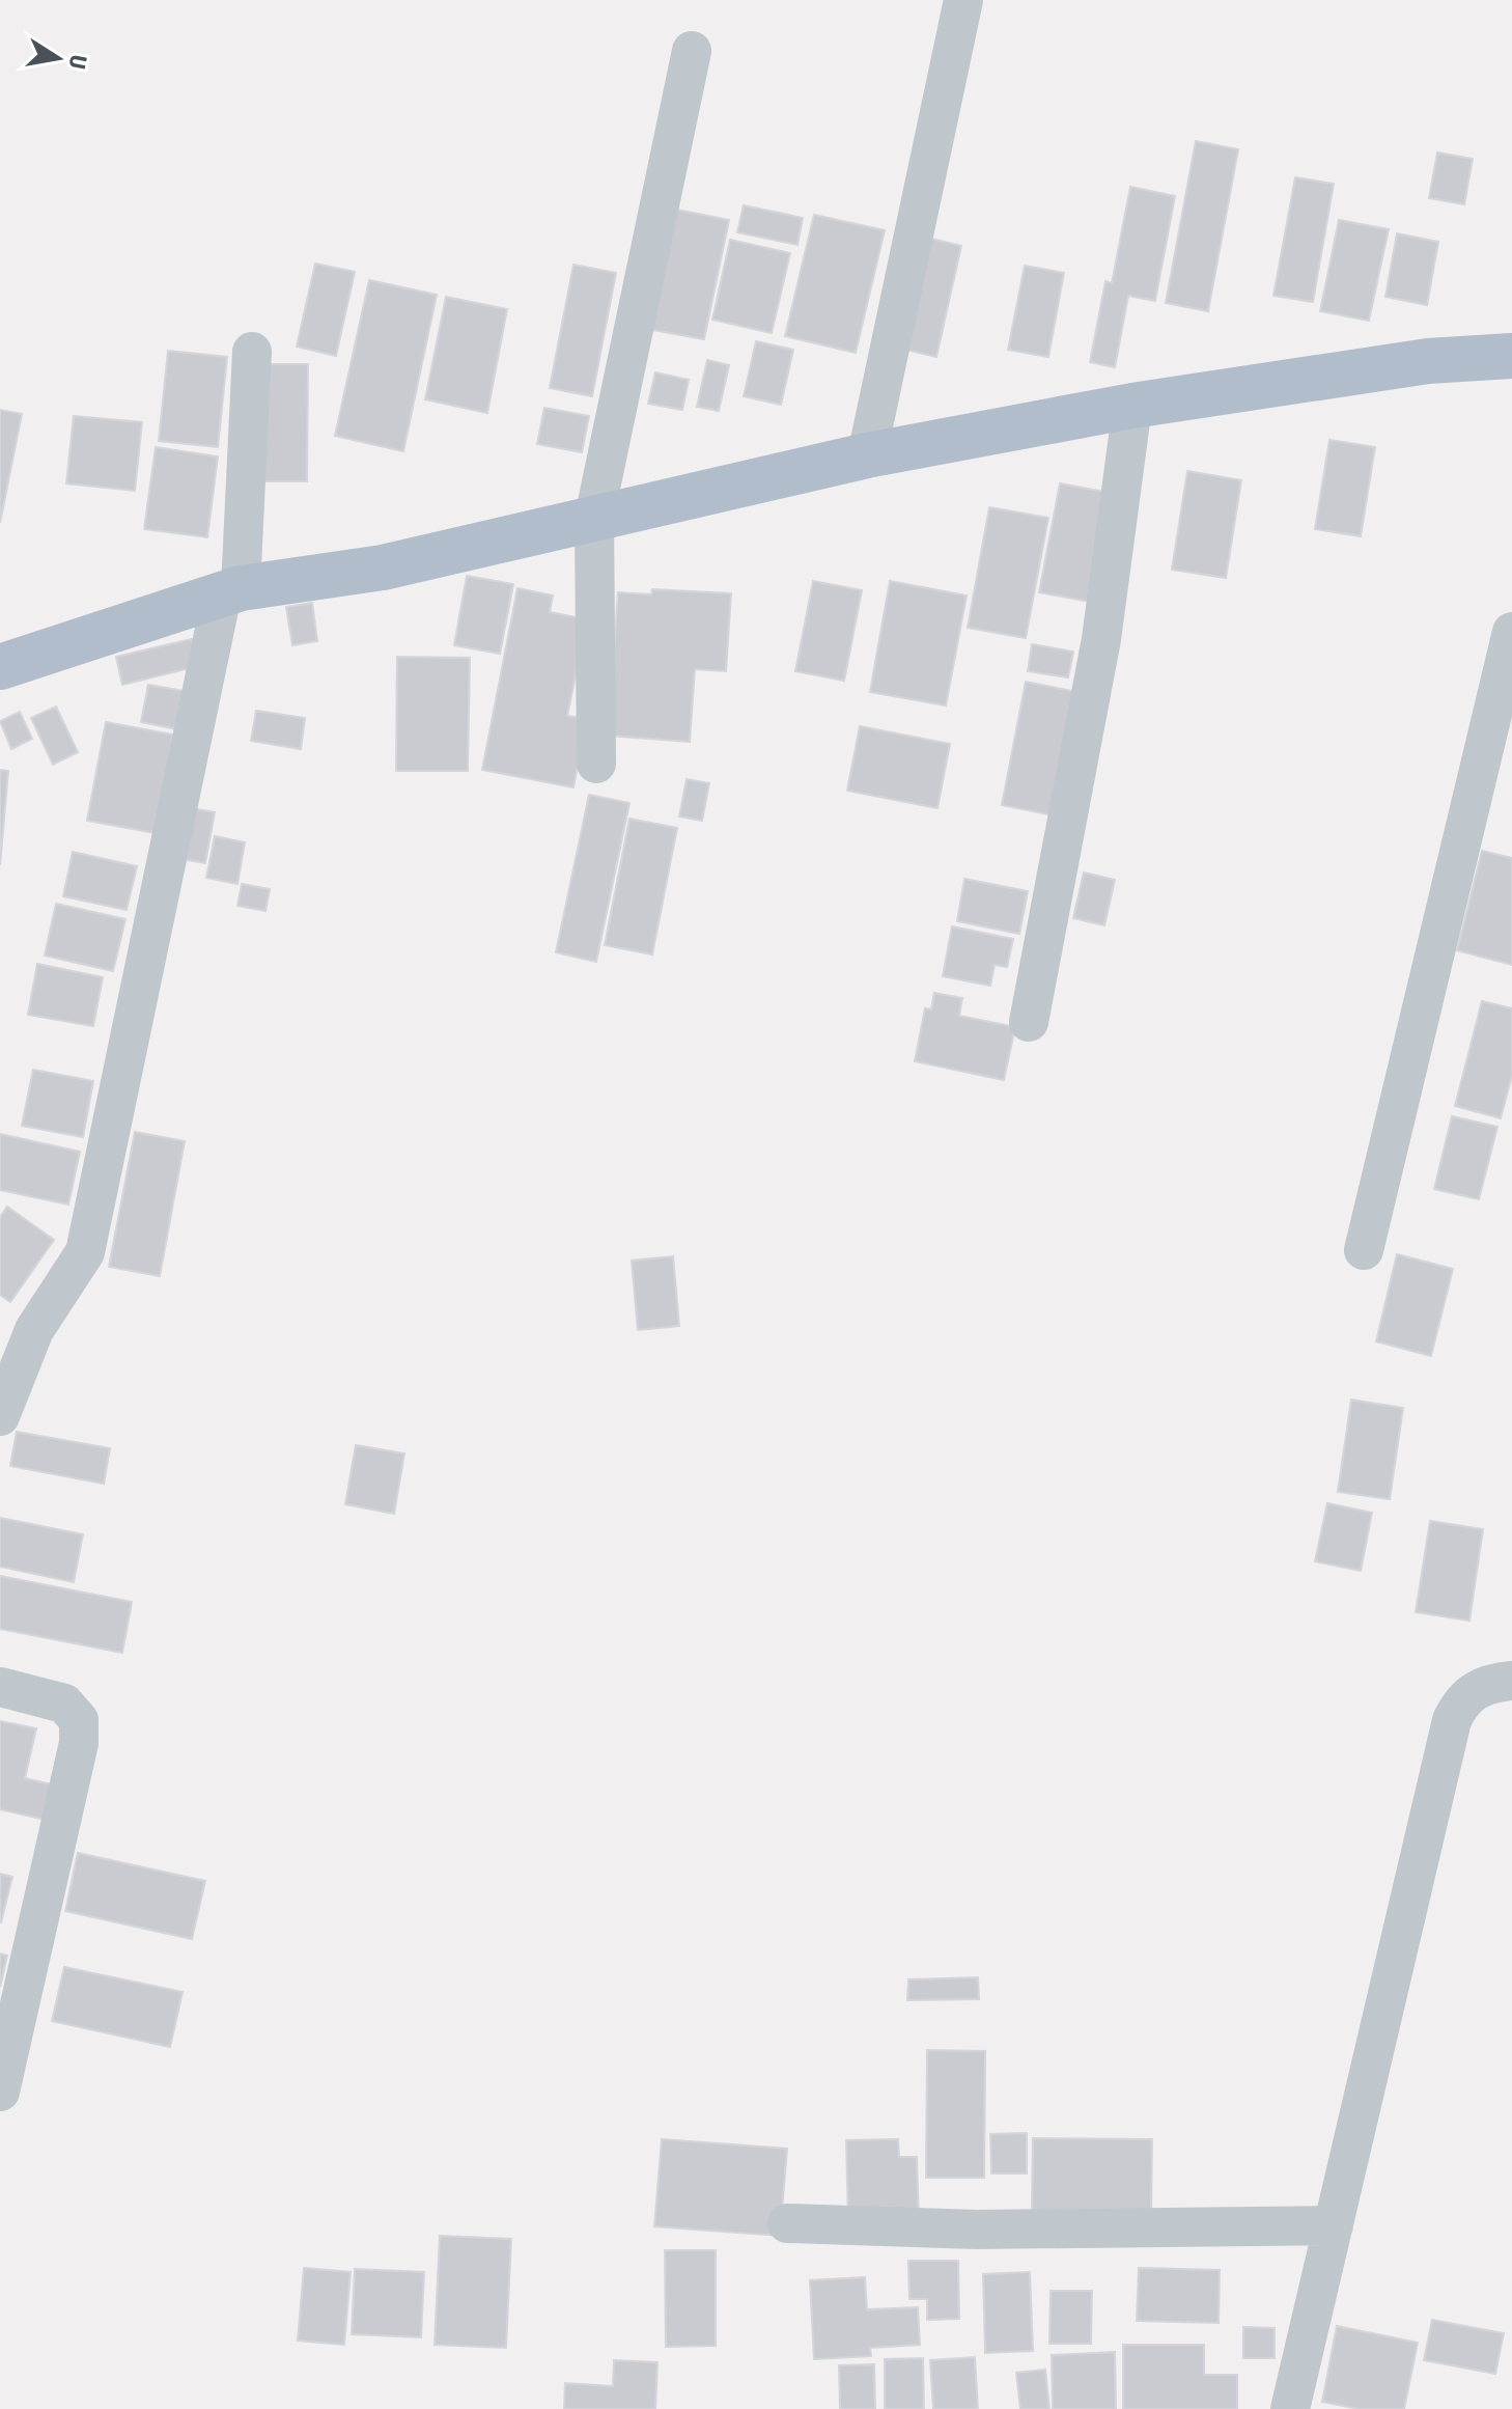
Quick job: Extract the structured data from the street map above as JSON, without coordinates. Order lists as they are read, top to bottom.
{
  "north": "right"
}
